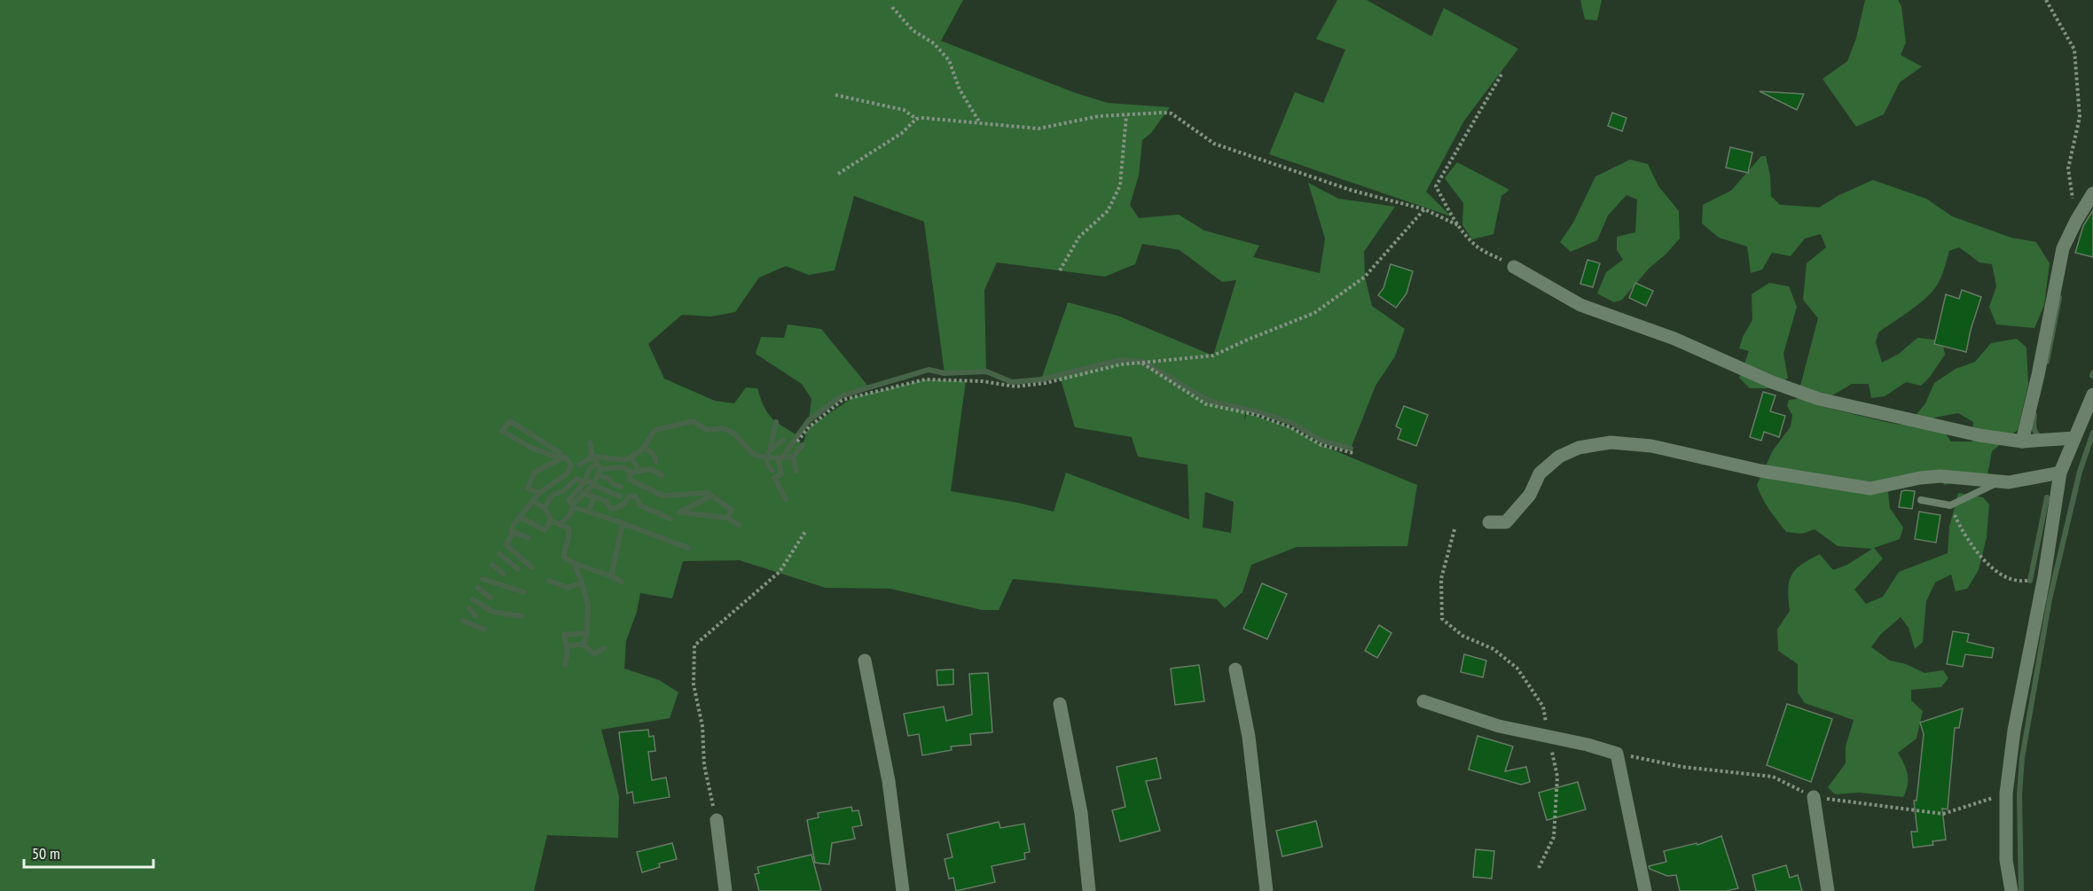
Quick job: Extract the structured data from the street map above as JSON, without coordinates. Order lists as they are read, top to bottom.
{
  "scale_bar": "50 m"
}
